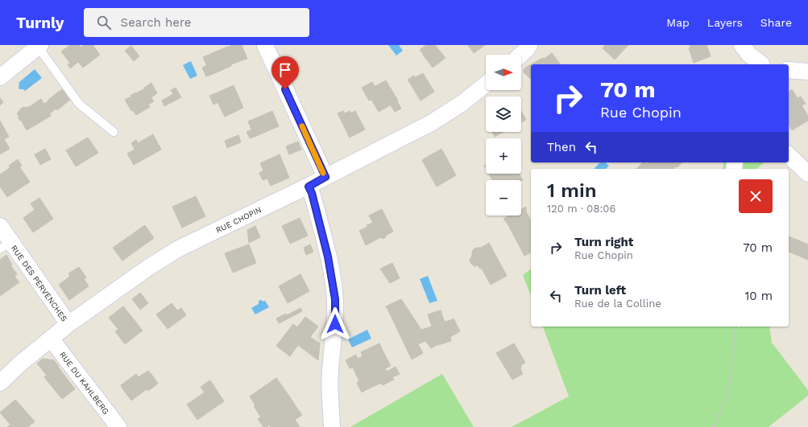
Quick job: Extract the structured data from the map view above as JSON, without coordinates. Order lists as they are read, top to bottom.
{
  "streets": {
    "street": ["RUE CHOPIN", "RUE DES PERVENCHES", "RUE DU KAHLBERG"]
  },
  "crossings": [
    ["RUE CHOPIN", "RUE DES PERVENCHES"],
    ["RUE CHOPIN", "RUE DU KAHLBERG"]
  ],
  "north": "right",
  "page": {
    "header": "Turnly",
    "search": "Search here",
    "nav": ["Map", "Layers", "Share"],
    "map_buttons": ["+", "−"],
    "turn": ["70 m", "Rue Chopin"],
    "then": "Then",
    "heading": ["1 min", "120 m · 08:06"],
    "list": [
      {
        "name": "Turn right",
        "note": "Rue Chopin",
        "value": "70 m"
      },
      {
        "name": "Turn left",
        "note": "Rue de la Colline",
        "value": "10 m"
      }
    ]
  }
}
